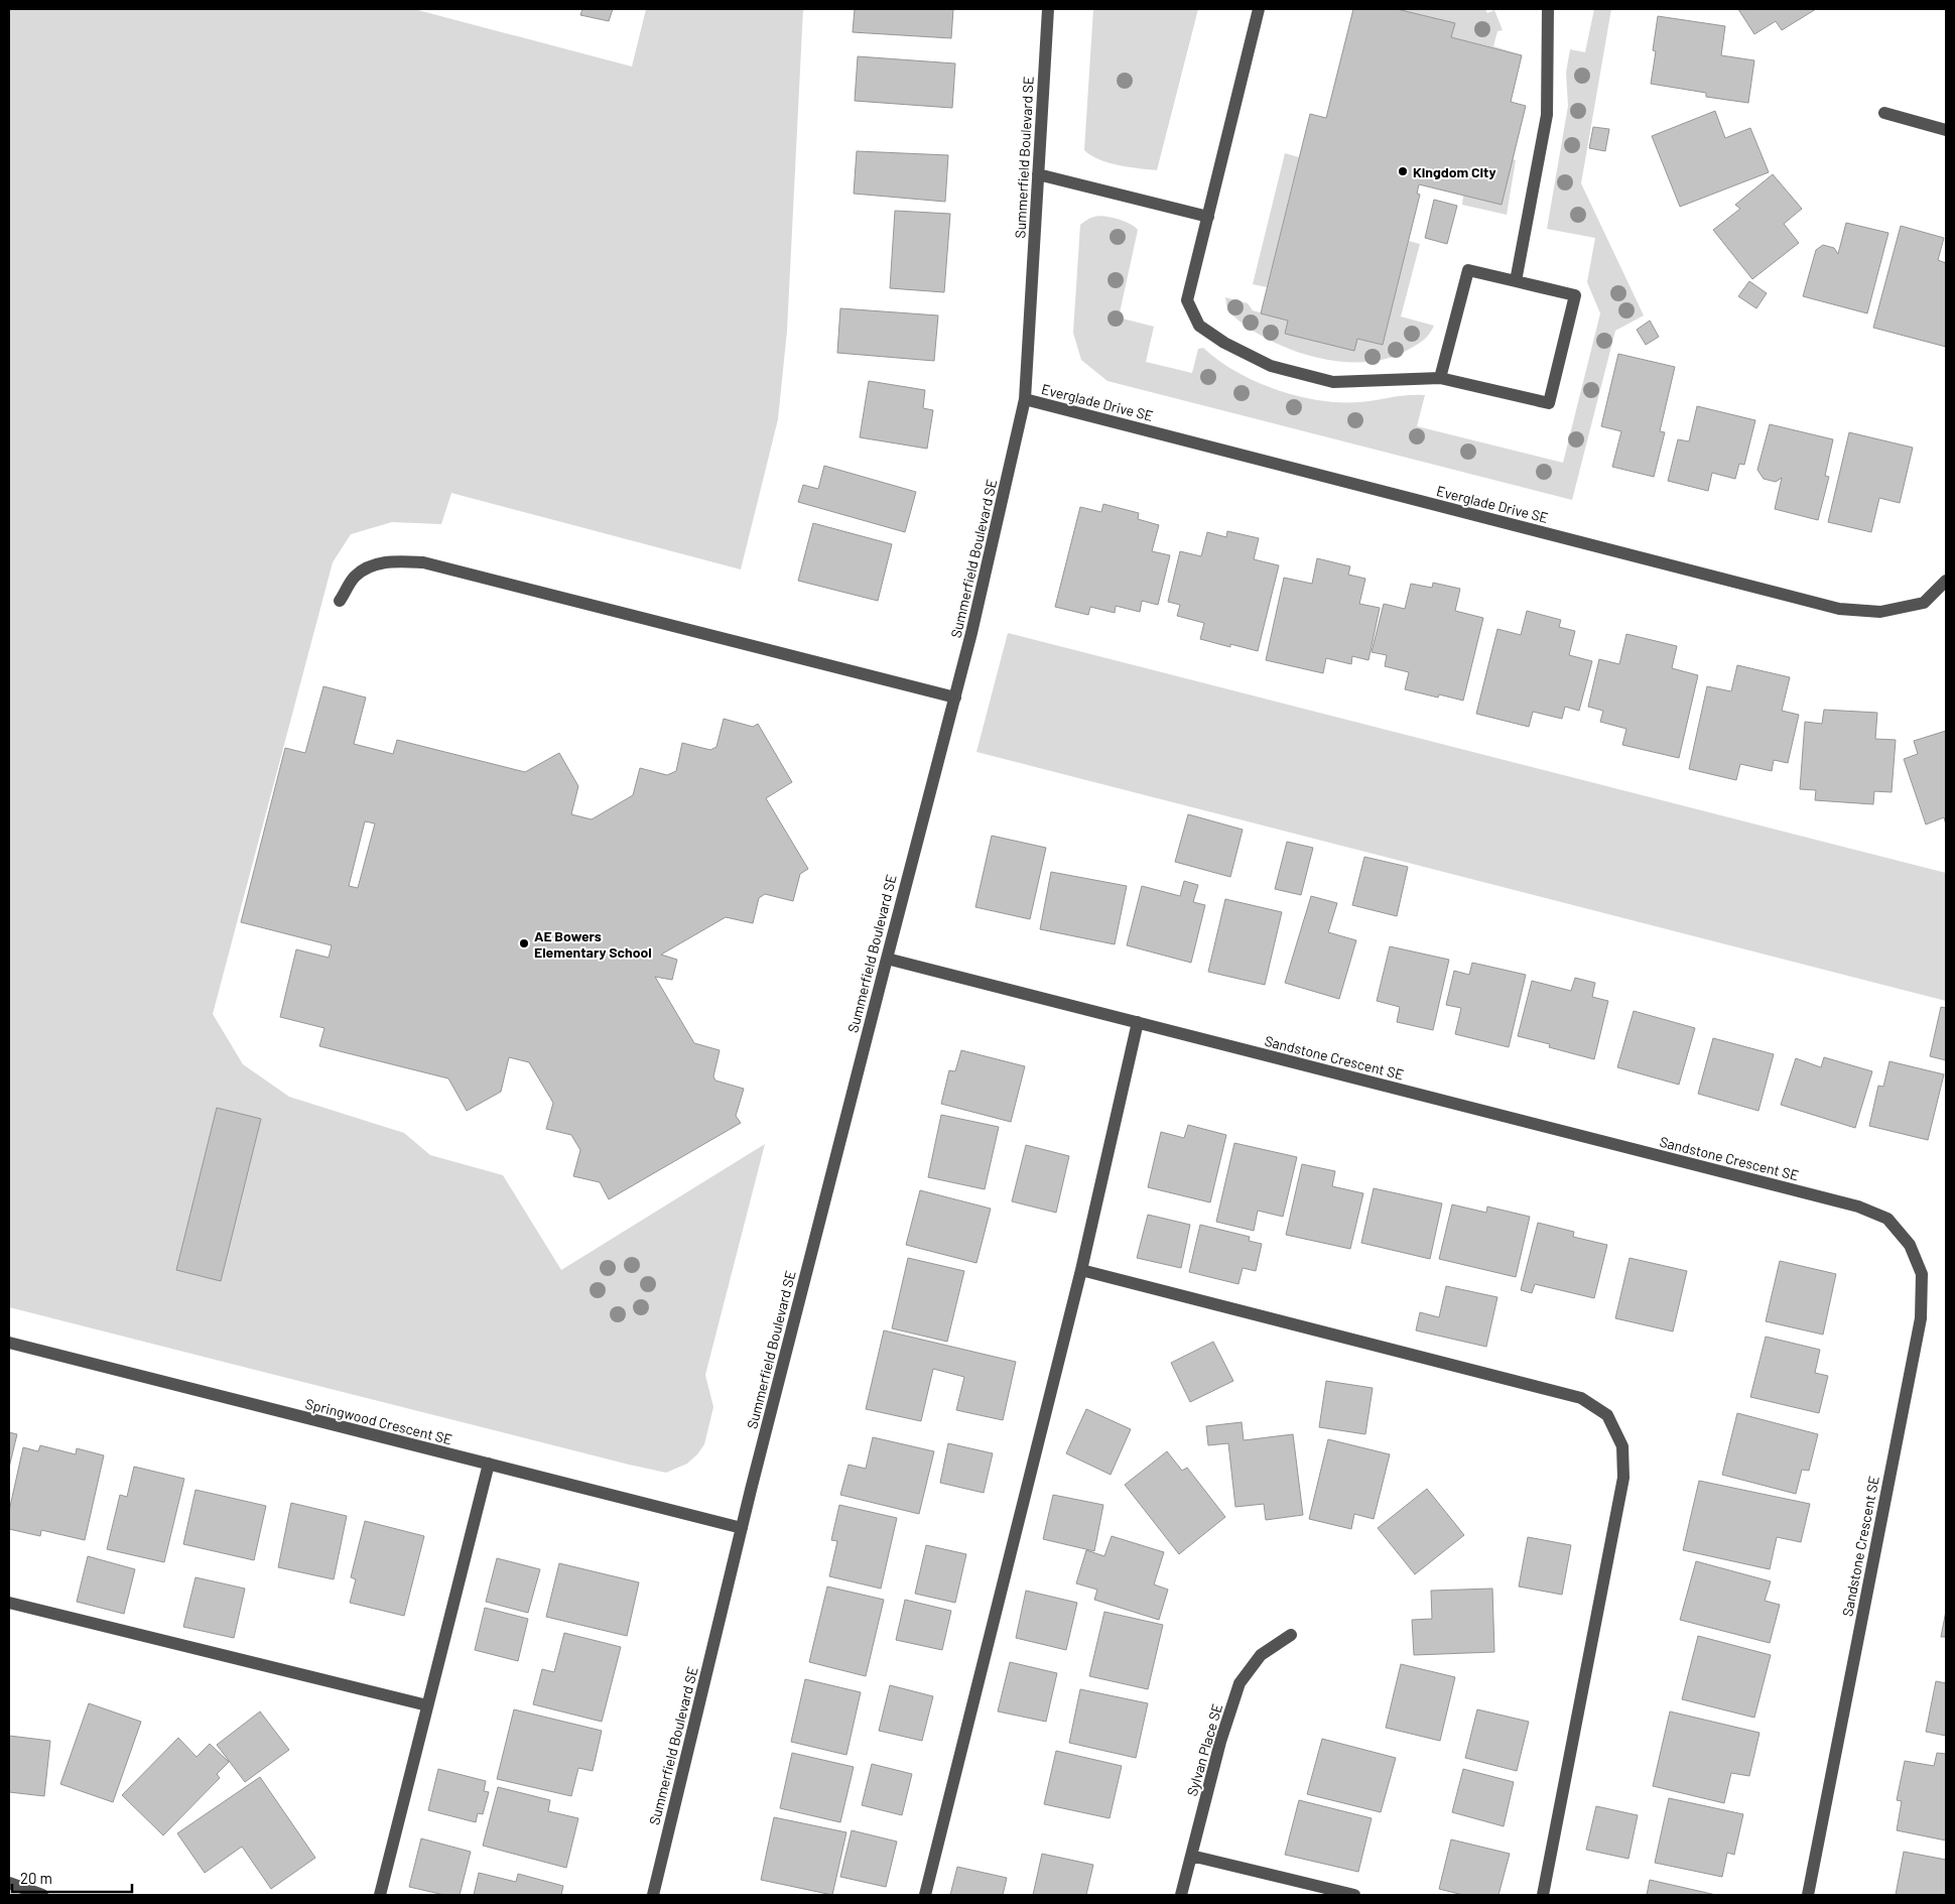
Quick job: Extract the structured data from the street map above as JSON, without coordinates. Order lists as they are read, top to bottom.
{
  "streets": {
    "street": [
      "Summerfield Boulevard SE",
      "Everglade Drive SE",
      "Sandstone Crescent SE",
      "Springwood Crescent SE",
      "Sylvan Place SE"
    ]
  },
  "crossings": [
    ["Summerfield Boulevard SE", "Everglade Drive SE"],
    ["Summerfield Boulevard SE", "Sandstone Crescent SE"],
    ["Summerfield Boulevard SE", "Springwood Crescent SE"]
  ],
  "places": ["Kingdom City", "AE Bowers Elementary School"],
  "scale_bar": "20 m"
}
